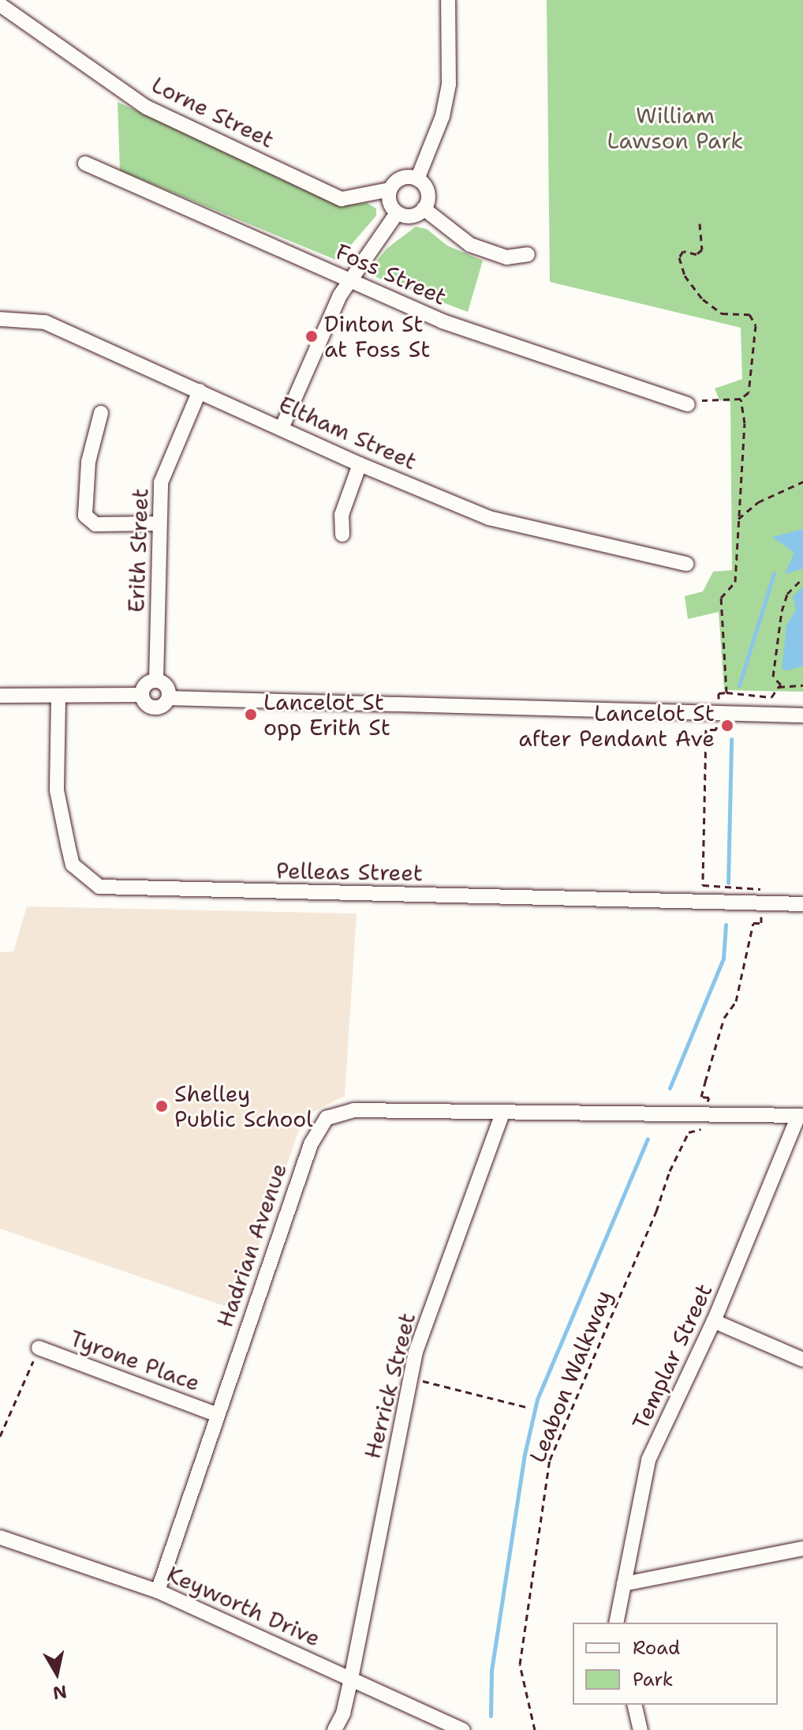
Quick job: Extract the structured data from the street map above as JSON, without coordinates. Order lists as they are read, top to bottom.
{
  "streets": {
    "street": [
      "Lorne Street",
      "Foss Street",
      "Eltham Street",
      "Erith Street",
      "Pelleas Street",
      "Hadrian Avenue",
      "Templar Street",
      "Tyrone Place",
      "Herrick Street",
      "Keyworth Drive"
    ],
    "path": ["Leabon Walkway"]
  },
  "crossings": [
    ["Eltham Street", "Erith Street"],
    ["Hadrian Avenue", "Templar Street"],
    ["Hadrian Avenue", "Tyrone Place"],
    ["Hadrian Avenue", "Herrick Street"],
    ["Hadrian Avenue", "Keyworth Drive"],
    ["Herrick Street", "Keyworth Drive"]
  ],
  "parks": ["William Lawson Park"],
  "places": [
    "Dinton St at Foss St",
    "Lancelot St opp Erith St",
    "Lancelot St after Pendant Ave",
    "Shelley Public School"
  ],
  "legend": ["Road", "Park"],
  "north": "bottom"
}
